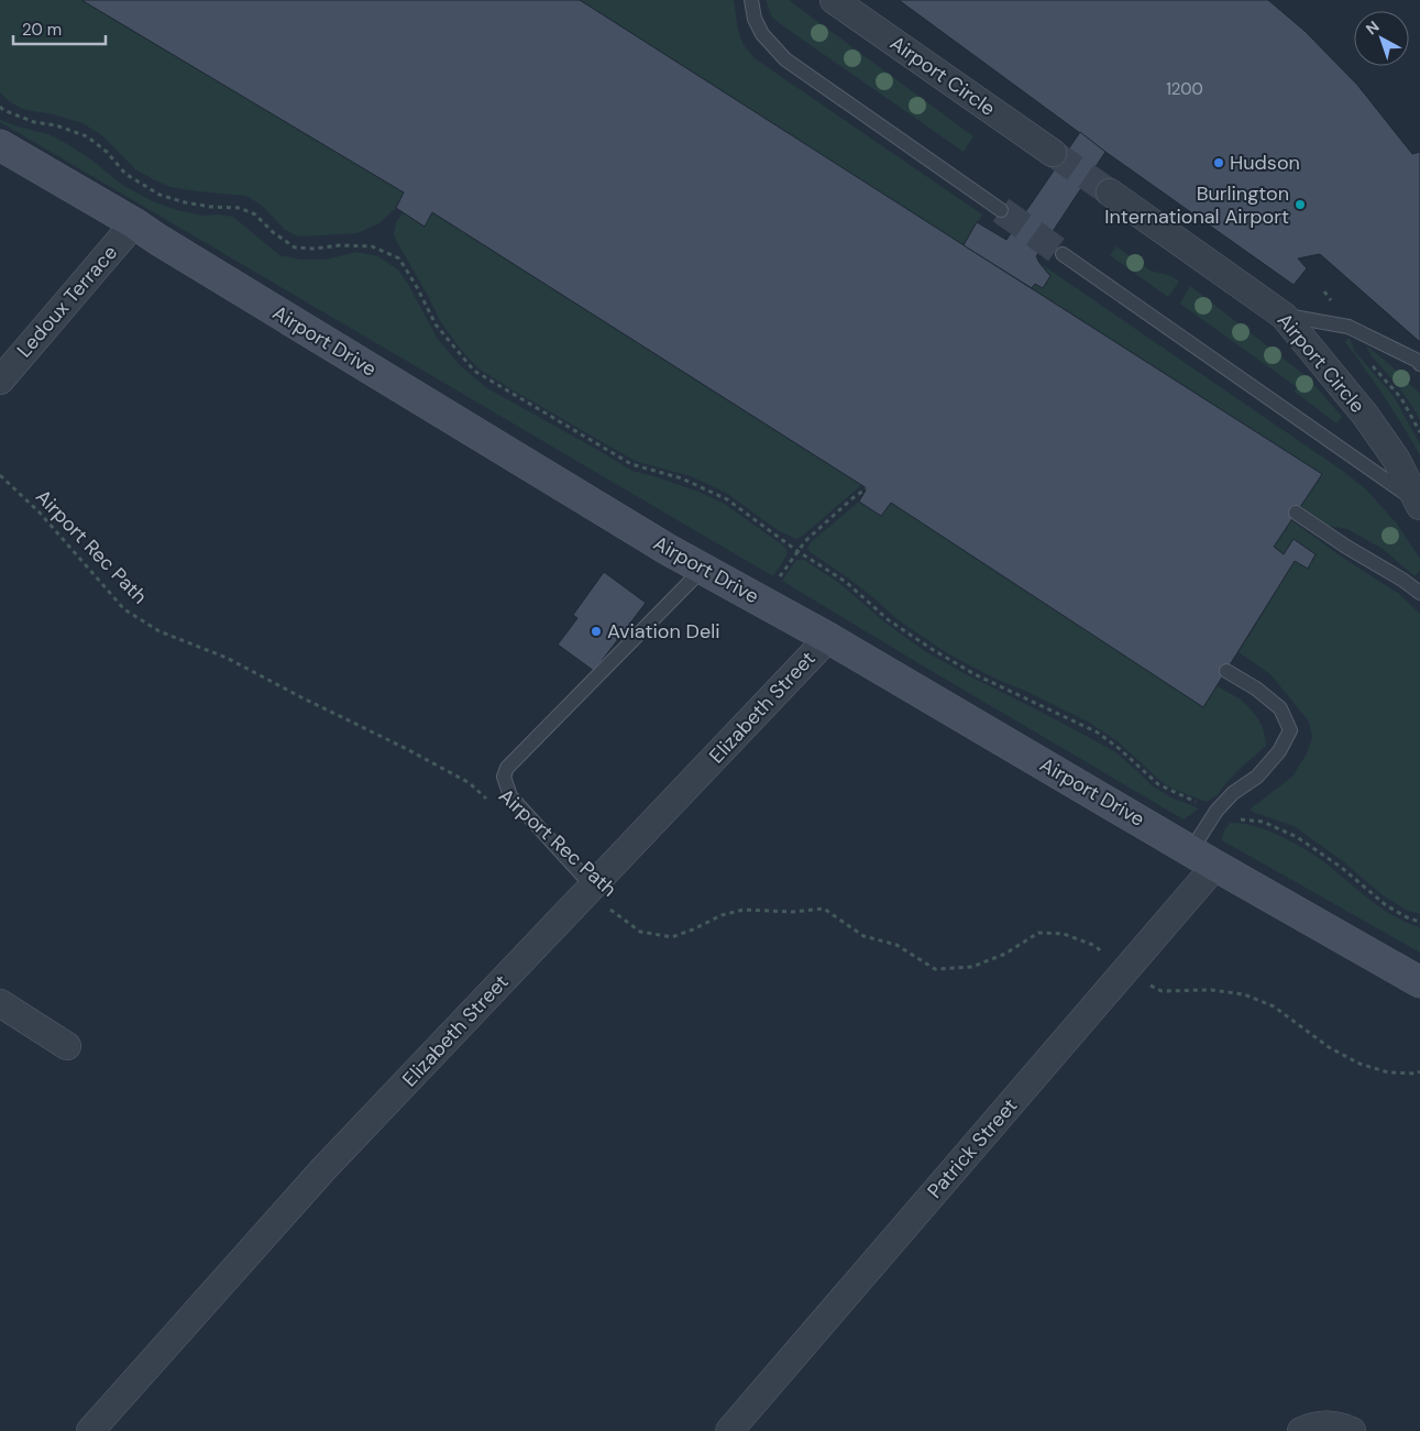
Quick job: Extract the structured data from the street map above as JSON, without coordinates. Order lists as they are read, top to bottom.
{
  "streets": {
    "main road": ["Airport Drive"],
    "street": [
      "Airport Circle",
      "Ledoux Terrace",
      "Elizabeth Street",
      "Patrick Street"
    ],
    "path": ["Airport Rec Path"]
  },
  "crossings": [
    ["Ledoux Terrace", "Airport Drive"],
    ["Airport Drive", "Elizabeth Street"],
    ["Airport Drive", "Patrick Street"],
    ["Airport Rec Path", "Elizabeth Street"],
    ["Airport Rec Path", "Patrick Street"]
  ],
  "places": ["Hudson", "Burlington International Airport", "Aviation Deli"],
  "house_numbers": ["1200"],
  "scale_bar": "20 m",
  "north": "top left"
}
